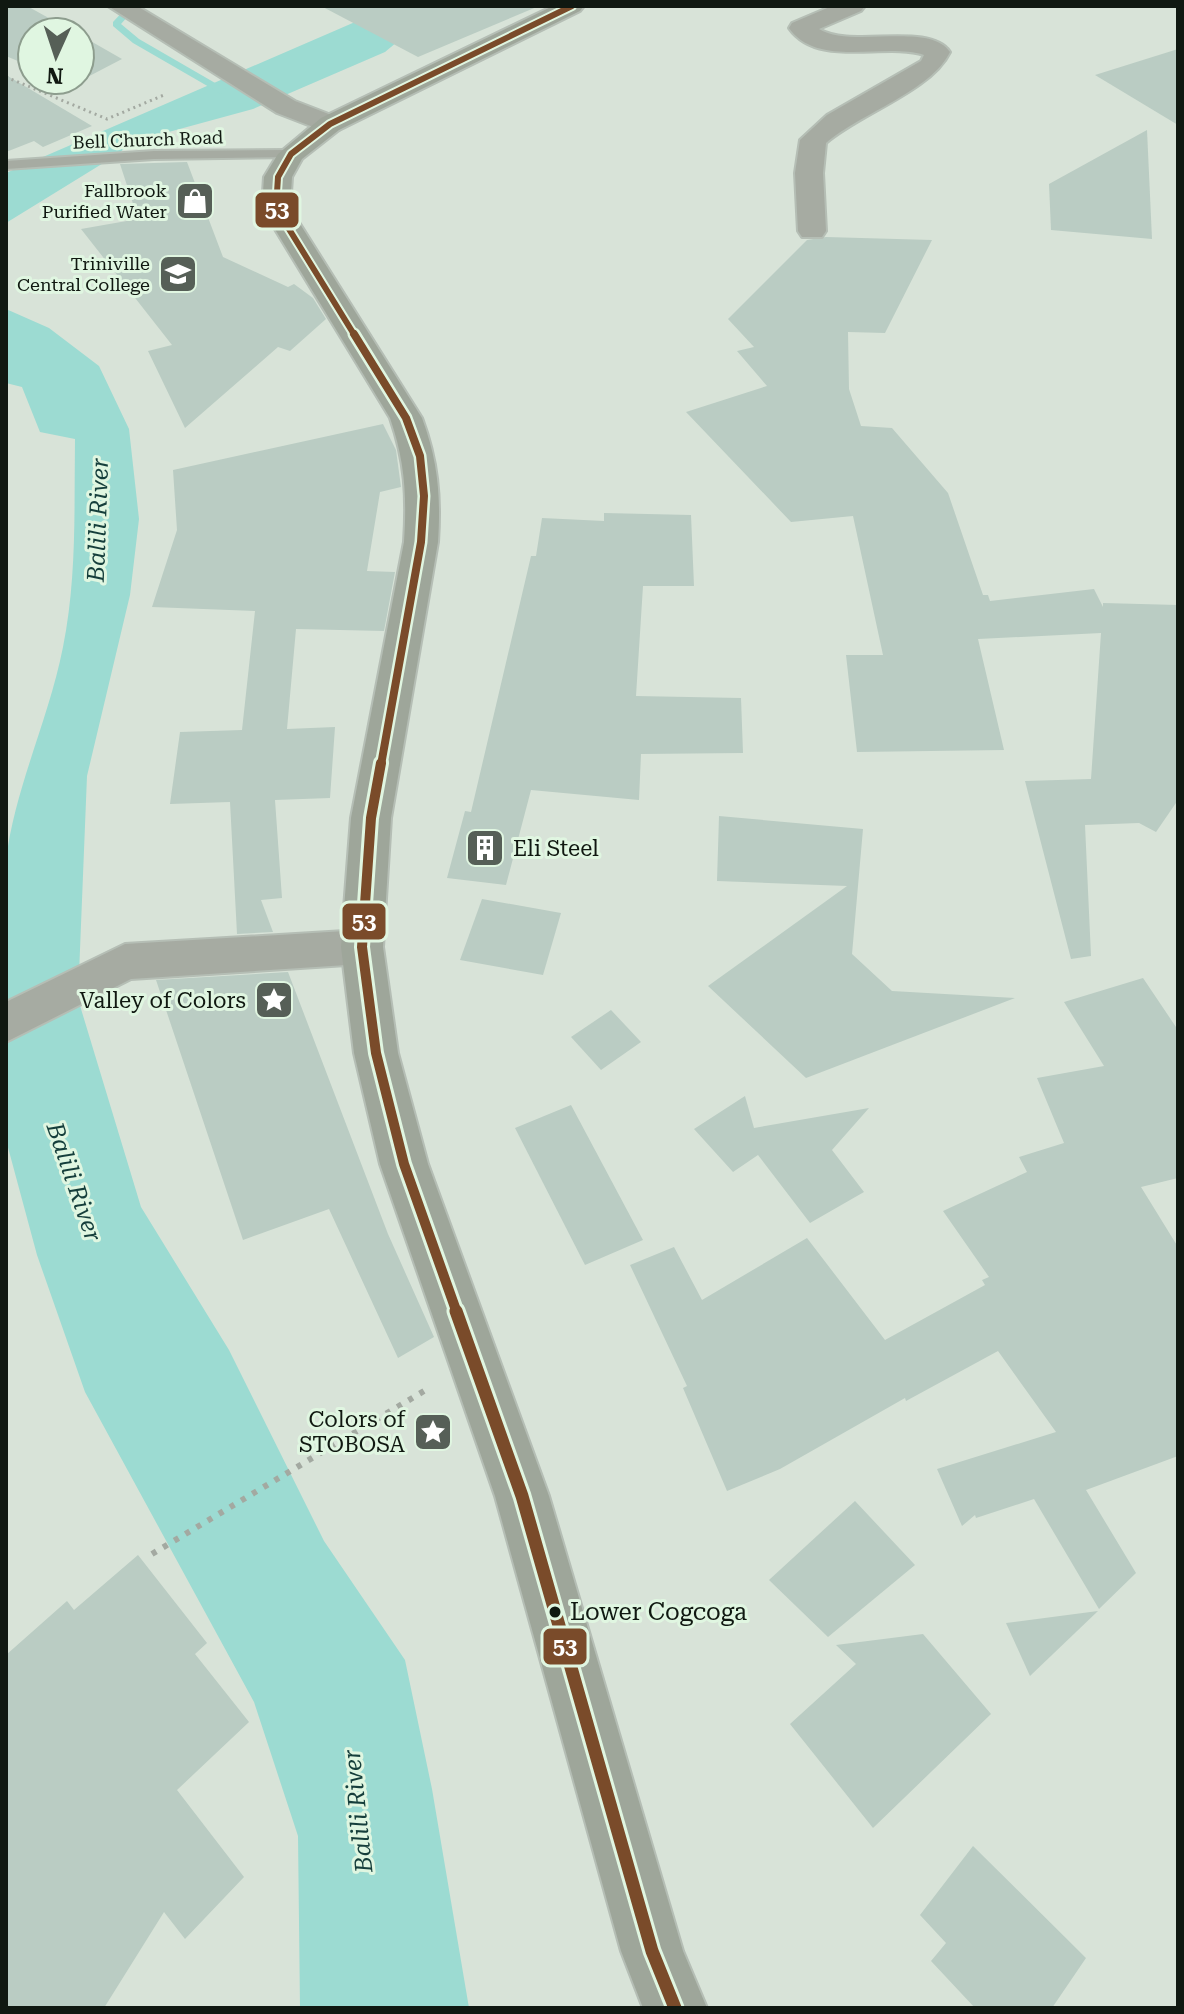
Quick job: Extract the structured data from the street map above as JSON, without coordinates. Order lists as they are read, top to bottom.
{
  "streets": {
    "lane": ["Bell Church Road"]
  },
  "water": ["Balili River"],
  "places": {
    "shop": ["Fallbrook Purified Water"],
    "school or university": ["Triniville Central College"],
    "building": ["Eli Steel"],
    "place": ["Valley of Colors", "Colors of STOBOSA"],
    "other": ["Lower Cogcoga"]
  },
  "lines": ["transit line 53"],
  "north": "bottom"
}
